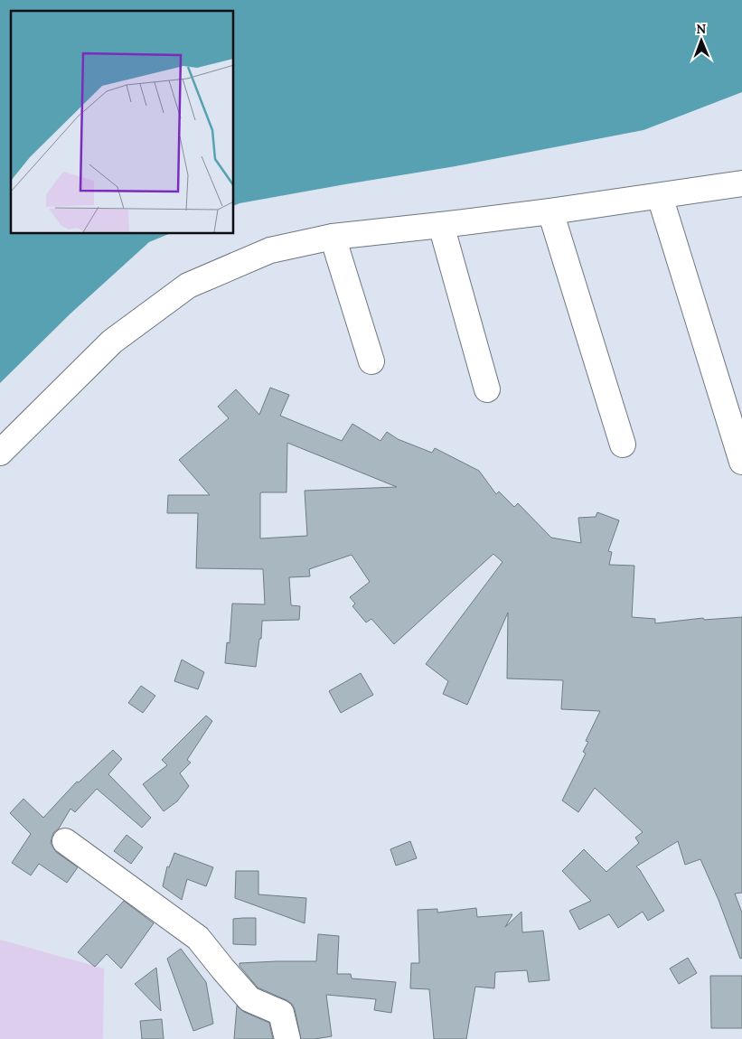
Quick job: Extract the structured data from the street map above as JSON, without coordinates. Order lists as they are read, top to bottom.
{
  "north": "top"
}
